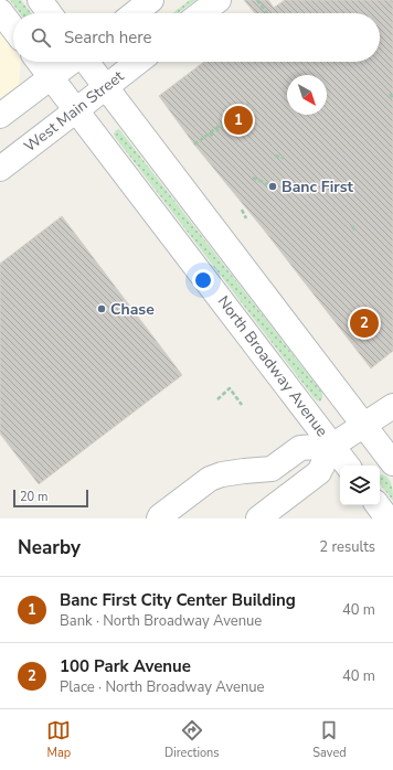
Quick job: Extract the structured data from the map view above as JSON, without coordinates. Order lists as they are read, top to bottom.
{
  "streets": {
    "street": ["West Main Street", "North Broadway Avenue"]
  },
  "crossings": [
    ["West Main Street", "North Broadway Avenue"]
  ],
  "places": ["Banc First", "Chase"],
  "scale_bar": "20 m",
  "north": "bottom right",
  "page": {
    "search": "Search here",
    "pins": ["1", "2"],
    "scale": "20 m",
    "heading": ["Nearby", "2 results"],
    "list": [
      {
        "mark": "1",
        "name": "Banc First City Center Building",
        "note": "Bank · North Broadway Avenue",
        "value": "40 m"
      },
      {
        "mark": "2",
        "name": "100 Park Avenue",
        "note": "Place · North Broadway Avenue",
        "value": "40 m"
      }
    ],
    "nav": ["Map", "Directions", "Saved"]
  }
}
